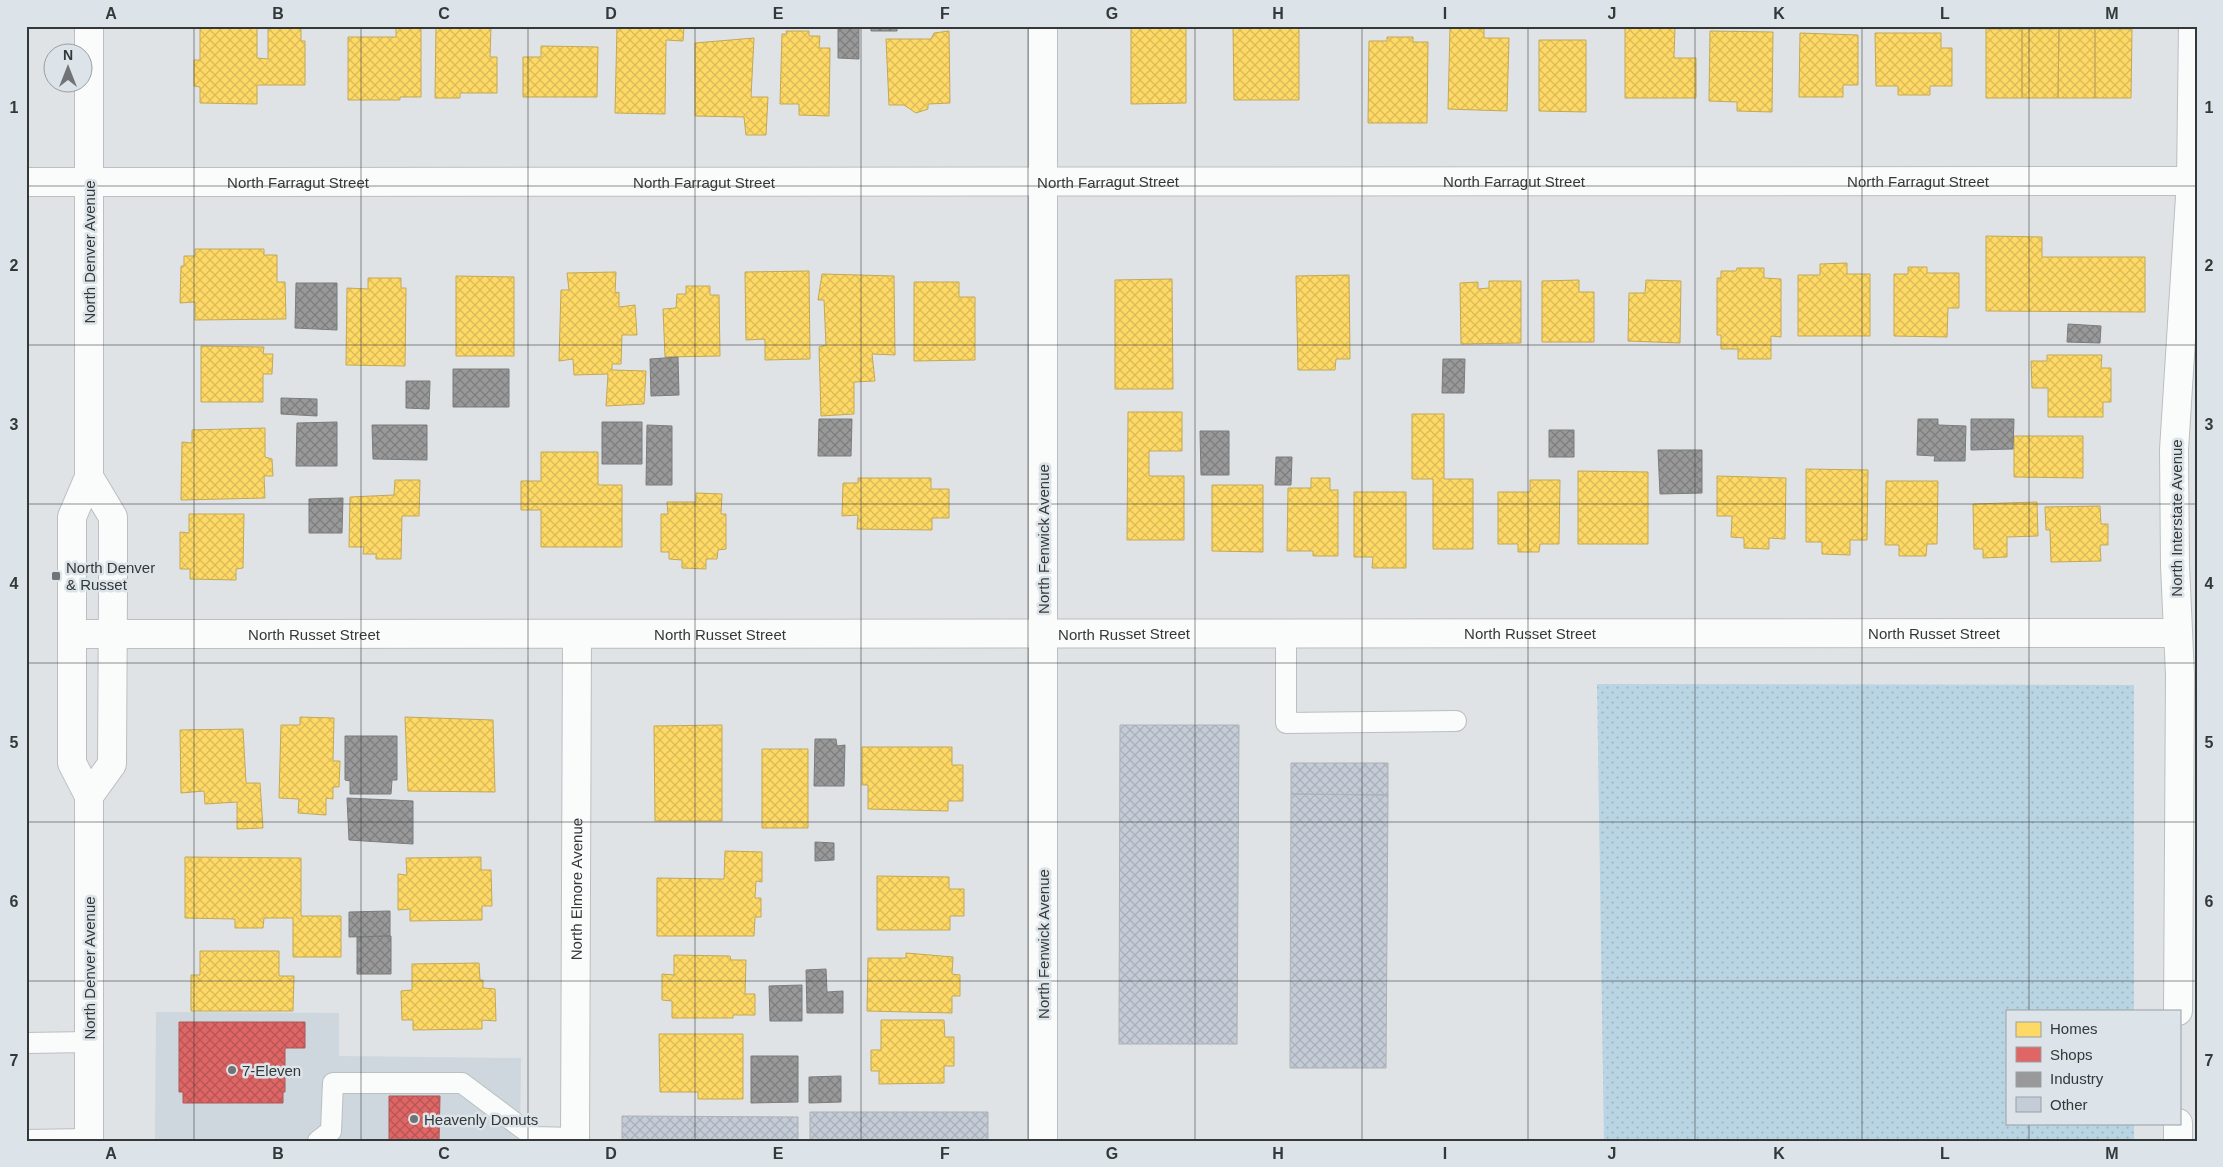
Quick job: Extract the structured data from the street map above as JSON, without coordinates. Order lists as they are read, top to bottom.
{
  "streets": {
    "street": [
      "North Farragut Street",
      "North Denver Avenue",
      "North Interstate Avenue",
      "North Fenwick Avenue",
      "North Russet Street",
      "North Elmore Avenue"
    ]
  },
  "crossings": [
    ["North Farragut Street", "North Denver Avenue"],
    ["North Farragut Street", "North Interstate Avenue"],
    ["North Farragut Street", "North Fenwick Avenue"],
    ["North Denver Avenue", "North Russet Street"],
    ["North Interstate Avenue", "North Russet Street"],
    ["North Fenwick Avenue", "North Russet Street"],
    ["North Russet Street", "North Elmore Avenue"]
  ],
  "places": {
    "transit": ["North Denver & Russet"],
    "other": ["7-Eleven", "Heavenly Donuts"]
  },
  "legend": [
    "Homes",
    "Shops",
    "Industry",
    "Other"
  ],
  "north": "top",
  "grid": {
    "columns": [
      "A",
      "B",
      "C",
      "D",
      "E",
      "F",
      "G",
      "H",
      "I",
      "J",
      "K",
      "L",
      "M"
    ],
    "rows": [
      "1",
      "2",
      "3",
      "4",
      "5",
      "6",
      "7"
    ]
  }
}
